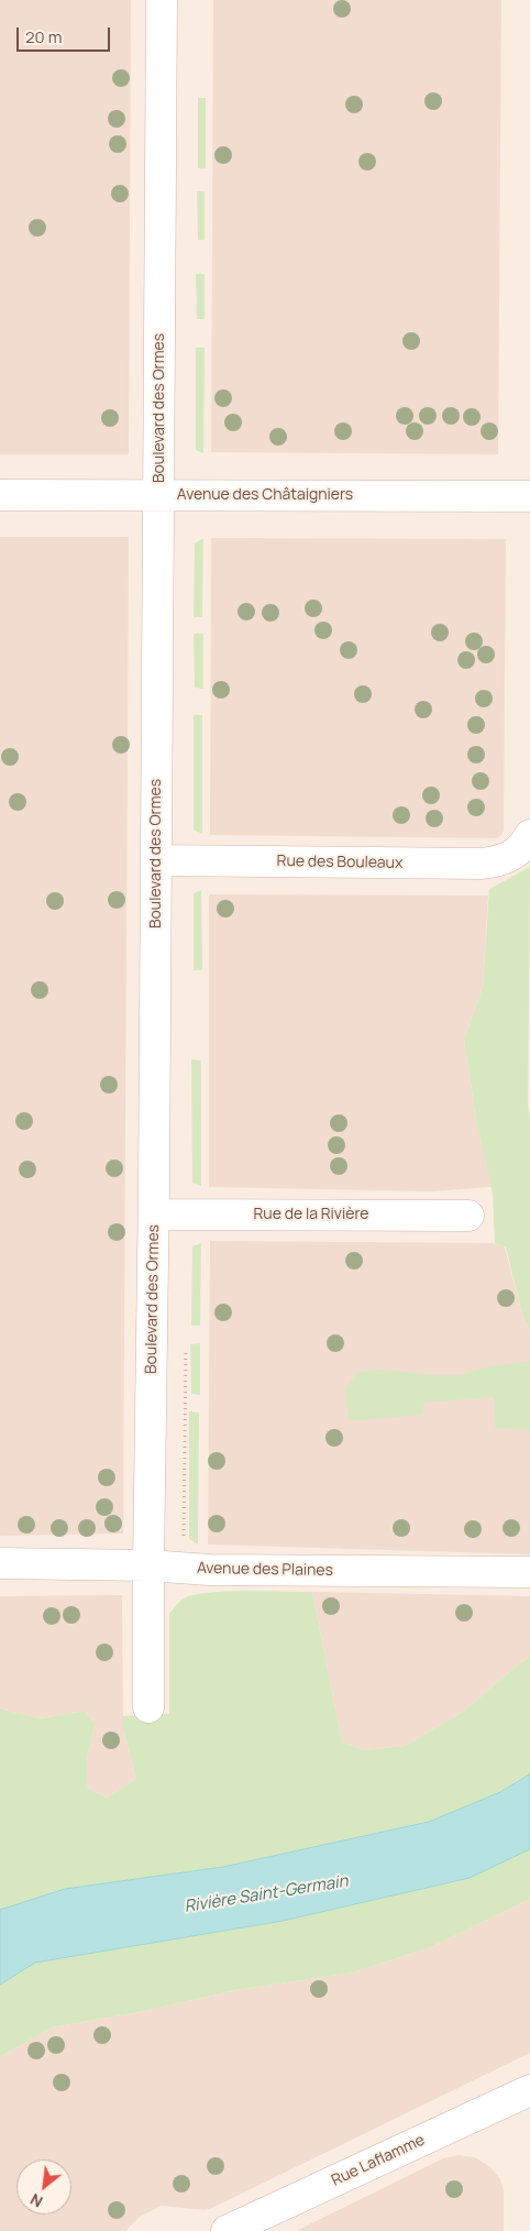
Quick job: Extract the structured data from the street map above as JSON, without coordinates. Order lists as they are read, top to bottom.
{
  "streets": {
    "street": [
      "Boulevard des Ormes",
      "Avenue des Châtaigniers",
      "Rue des Bouleaux",
      "Rue de la Rivière",
      "Avenue des Plaines",
      "Rue Laflamme"
    ]
  },
  "crossings": [
    ["Boulevard des Ormes", "Avenue des Châtaigniers"],
    ["Boulevard des Ormes", "Rue des Bouleaux"],
    ["Boulevard des Ormes", "Rue de la Rivière"],
    ["Boulevard des Ormes", "Avenue des Plaines"]
  ],
  "water": ["Rivière Saint-Germain"],
  "scale_bar": "20 m",
  "north": "bottom left"
}
